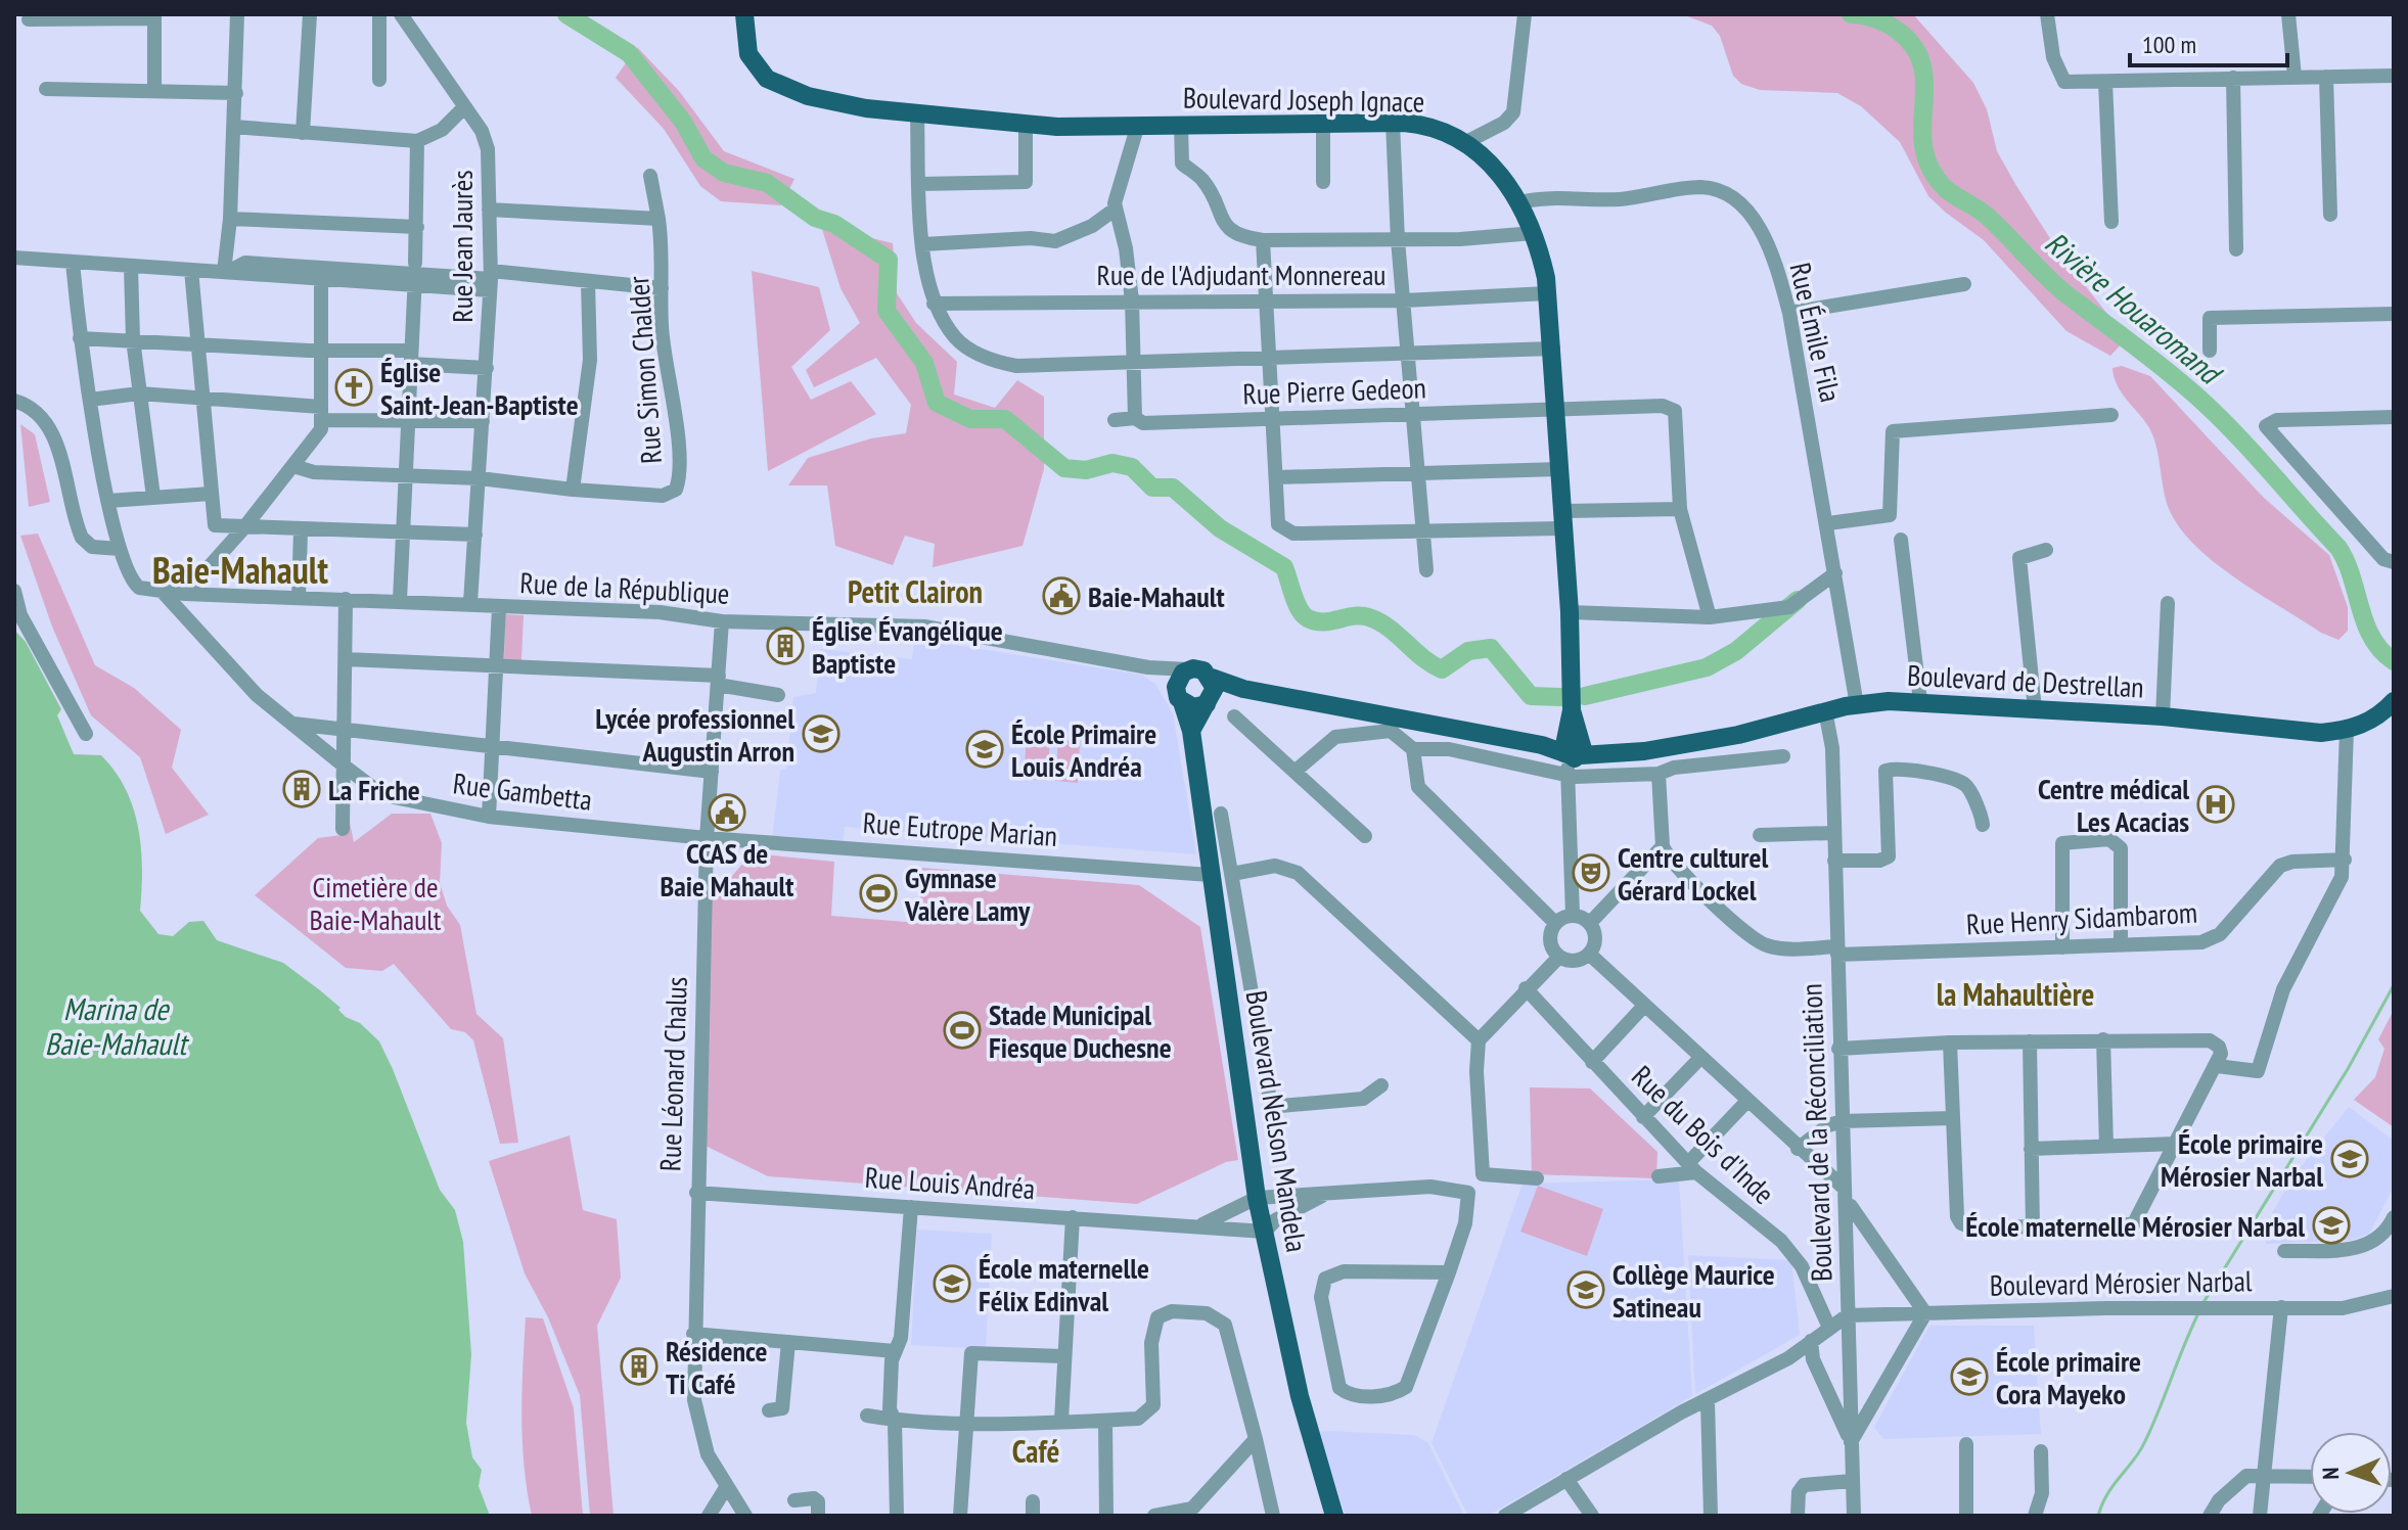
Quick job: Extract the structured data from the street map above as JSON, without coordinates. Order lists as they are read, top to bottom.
{
  "streets": {
    "main road": ["Boulevard Joseph Ignace", "Boulevard de Destrellan", "Boulevard Nelson Mandela"],
    "street": [
      "Rue Jean Jaurès",
      "Rue de l'Adjudant Monnereau",
      "Rue Émile Fila",
      "Rue Simon Chalder",
      "Rue Pierre Gedeon",
      "Rue de la République",
      "Rue Gambetta",
      "Rue Eutrope Marian",
      "Rue Henry Sidambarom",
      "Rue Léonard Chalus",
      "Boulevard de la Réconciliation",
      "Rue du Bois d'Inde",
      "Rue Louis Andréa",
      "Boulevard Mérosier Narbal"
    ]
  },
  "crossings": [
    ["Boulevard Joseph Ignace", "Rue de l'Adjudant Monnereau"],
    ["Boulevard Joseph Ignace", "Rue Émile Fila"],
    ["Boulevard Joseph Ignace", "Rue Pierre Gedeon"],
    ["Boulevard Joseph Ignace", "Boulevard de Destrellan"],
    ["Rue Jean Jaurès", "Rue Simon Chalder"],
    ["Rue Jean Jaurès", "Rue de la République"],
    ["Rue Émile Fila", "Boulevard de Destrellan"],
    ["Rue Émile Fila", "Boulevard de la Réconciliation"],
    ["Rue de la République", "Boulevard de Destrellan"],
    ["Rue de la République", "Rue Gambetta"],
    ["Rue de la République", "Rue Léonard Chalus"],
    ["Rue de la République", "Boulevard Nelson Mandela"],
    ["Boulevard de Destrellan", "Boulevard Nelson Mandela"],
    ["Boulevard de Destrellan", "Boulevard de la Réconciliation"],
    ["Rue Gambetta", "Rue Eutrope Marian"],
    ["Rue Gambetta", "Rue Léonard Chalus"],
    ["Rue Eutrope Marian", "Rue Léonard Chalus"],
    ["Rue Eutrope Marian", "Boulevard Nelson Mandela"],
    ["Rue Henry Sidambarom", "Boulevard de la Réconciliation"],
    ["Rue Léonard Chalus", "Rue Louis Andréa"],
    ["Boulevard Nelson Mandela", "Rue Louis Andréa"],
    ["Boulevard de la Réconciliation", "Boulevard Mérosier Narbal"]
  ],
  "districts": [
    "Baie-Mahault",
    "Petit Clairon",
    "la Mahaultière",
    "Café"
  ],
  "water": ["Rivière Houaromand", "Marina de Baie-Mahault"],
  "parks": ["Cimetière de Baie-Mahault"],
  "places": {
    "church": ["Église Saint-Jean-Baptiste"],
    "public building": ["Baie-Mahault", "CCAS de Baie Mahault"],
    "building": ["Église Évangélique Baptiste", "La Friche", "Résidence Ti Café"],
    "school or university": [
      "Lycée professionnel Augustin Arron",
      "École Primaire Louis Andréa",
      "École primaire Mérosier Narbal",
      "École maternelle Mérosier Narbal",
      "École maternelle Félix Edinval",
      "Collège Maurice Satineau",
      "École primaire Cora Mayeko"
    ],
    "hospital": ["Centre médical Les Acacias"],
    "theatre": ["Centre culturel Gérard Lockel"],
    "sports": ["Gymnase Valère Lamy", "Stade Municipal Fiesque Duchesne"]
  },
  "scale_bar": "100 m",
  "north": "left"
}
